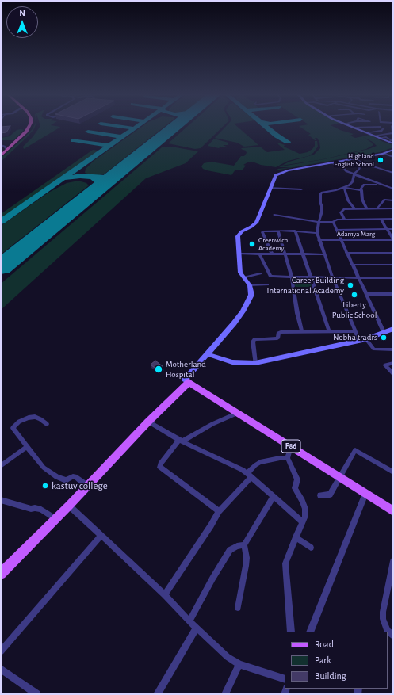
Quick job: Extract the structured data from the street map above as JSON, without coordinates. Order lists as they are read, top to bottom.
{
  "streets": {
    "main road": ["F86"],
    "street": ["Adamya Marg"]
  },
  "places": [
    "Highland English School",
    "Greenwich Academy",
    "Career Building International Academy",
    "Liberty Public School",
    "Nebha tradrs",
    "Motherland Hospital",
    "kastuv college"
  ],
  "legend": ["Road", "Park", "Building"],
  "north": "top"
}
